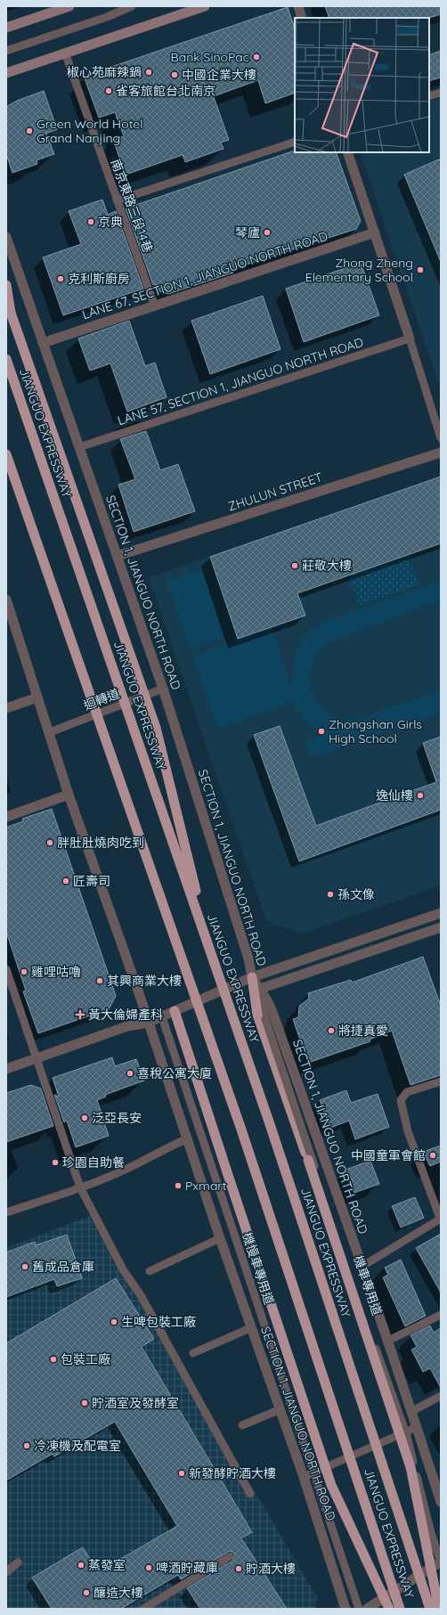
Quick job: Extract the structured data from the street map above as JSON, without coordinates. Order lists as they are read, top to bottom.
{
  "streets": {
    "highway": ["JIANGUO EXPRESSWAY"],
    "street": ["LANE 67, SECTION 1, JIANGUO NORTH ROAD", "ZHULUN STREET", "SECTION 1, JIANGUO NORTH ROAD"],
    "lane": [
      "南京東路三段14巷",
      "LANE 57, SECTION 1, JIANGUO NORTH ROAD",
      "迴轉道",
      "機慢車專用道",
      "機車專用道"
    ]
  },
  "crossings": [
    ["南京東路三段14巷", "LANE 67, SECTION 1, JIANGUO NORTH ROAD"],
    ["LANE 67, SECTION 1, JIANGUO NORTH ROAD", "SECTION 1, JIANGUO NORTH ROAD"],
    ["LANE 57, SECTION 1, JIANGUO NORTH ROAD", "SECTION 1, JIANGUO NORTH ROAD"],
    ["ZHULUN STREET", "SECTION 1, JIANGUO NORTH ROAD"],
    ["SECTION 1, JIANGUO NORTH ROAD", "迴轉道"],
    ["SECTION 1, JIANGUO NORTH ROAD", "機車專用道"]
  ],
  "places": {
    "other": [
      "Bank SinoPac",
      "椒心苑麻辣鍋",
      "中國企業大樓",
      "雀客旅館台北南京",
      "Green World Hotel Grand Nanjing",
      "京典",
      "琴廬",
      "Zhong Zheng Elementary School",
      "克利斯廚房",
      "莊敬大樓",
      "Zhongshan Girls High School",
      "逸仙樓",
      "胖肚肚燒肉吃到",
      "匠壽司",
      "孫文像",
      "雞哩咕嚕",
      "其興商業大樓",
      "將捷真愛",
      "喜稅公寓大廈",
      "泛亞長安",
      "中國童軍會館",
      "珍園自助餐",
      "Pxmart",
      "舊成品倉庫",
      "生啤包裝工廠",
      "包裝工廠",
      "貯酒室及發酵室",
      "冷凍機及配電室",
      "新發酵貯酒大樓",
      "蒸發室",
      "啤酒貯藏庫",
      "貯酒大樓",
      "釀造大樓"
    ],
    "health": ["黃大倫婦產科"]
  }
}
